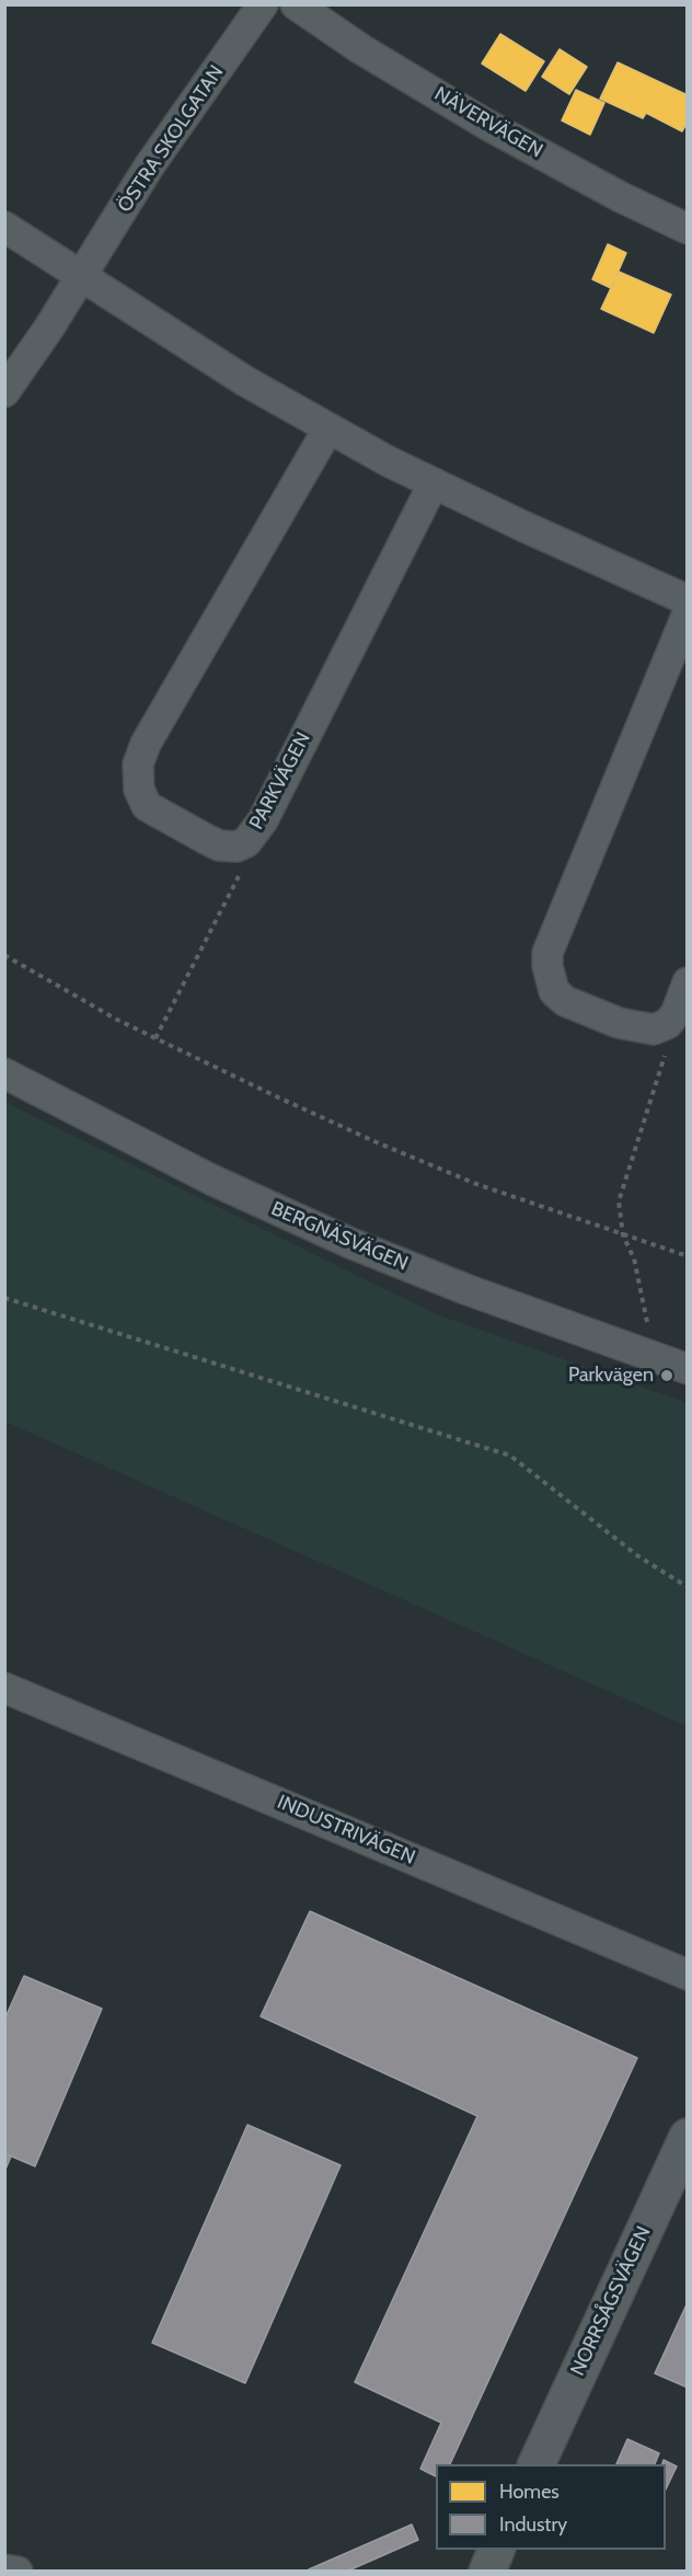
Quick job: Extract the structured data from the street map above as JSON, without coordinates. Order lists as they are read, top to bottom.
{
  "streets": {
    "street": [
      "NÄVERVÄGEN",
      "ÖSTRA SKOLGATAN",
      "PARKVÄGEN",
      "BERGNÄSVÄGEN",
      "INDUSTRIVÄGEN",
      "NORRSÅGSVÄGEN"
    ]
  },
  "places": ["Parkvägen"],
  "legend": ["Homes", "Industry"]
}
